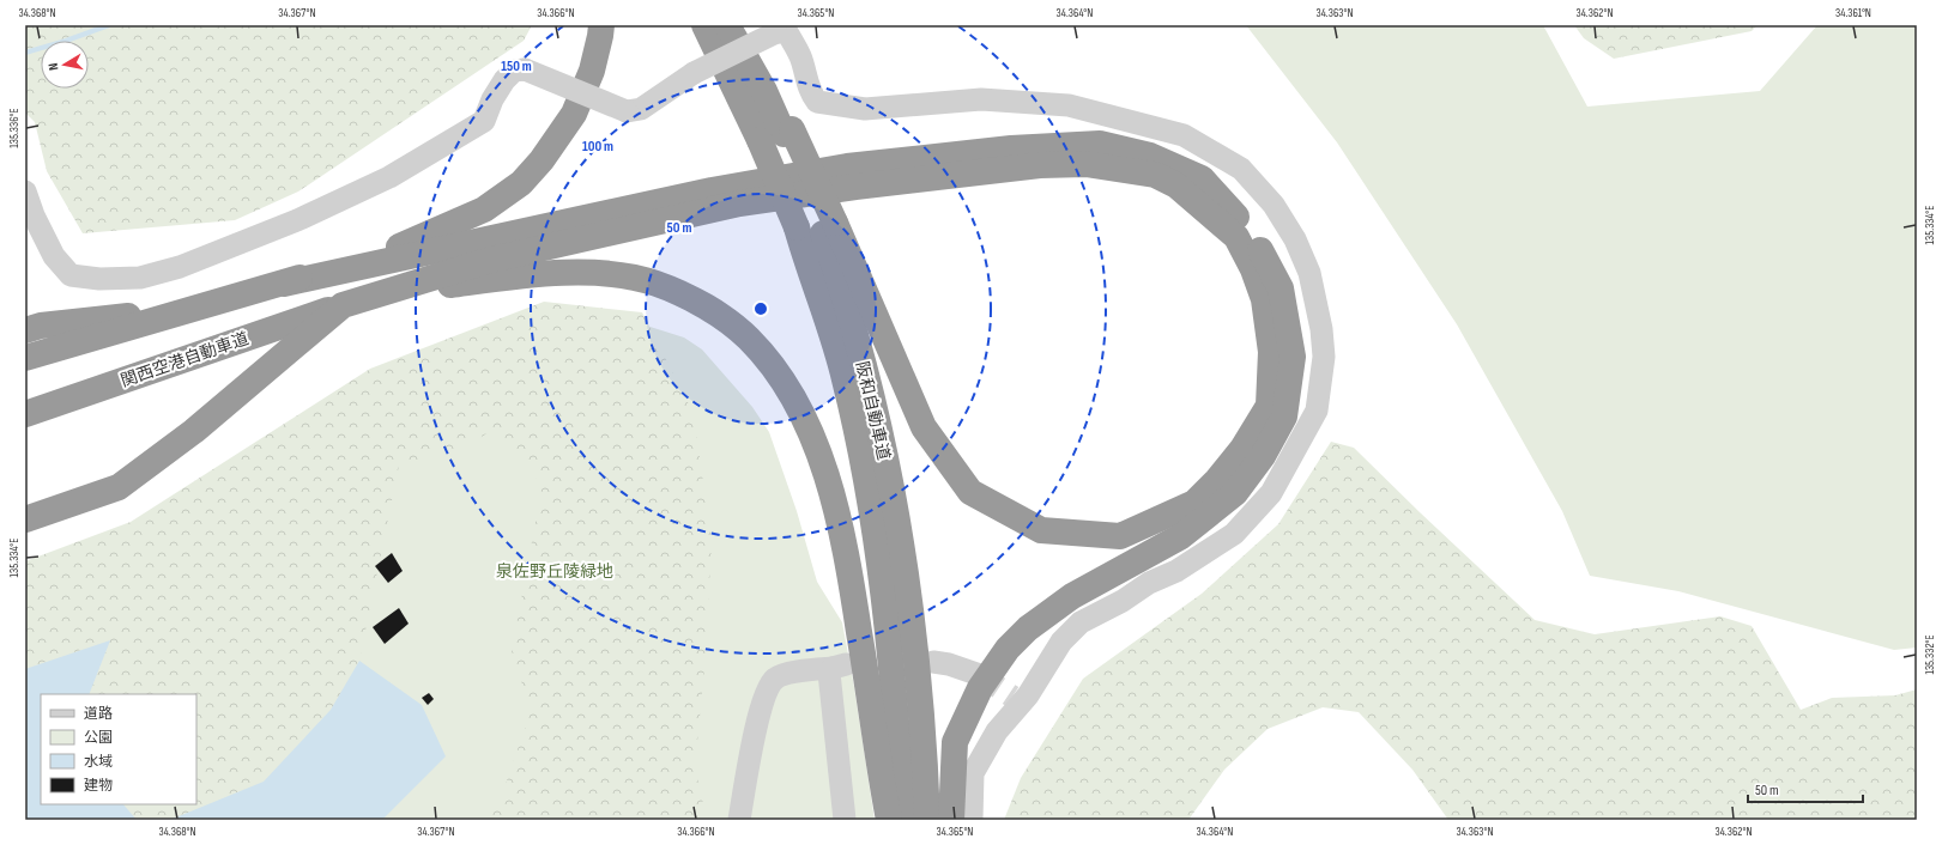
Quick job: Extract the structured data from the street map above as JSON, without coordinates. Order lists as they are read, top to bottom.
{
  "streets": {
    "highway": ["関西空港自動車道", "阪和自動車道"]
  },
  "parks": ["泉佐野丘陵緑地"],
  "legend": [
    "道路",
    "公園",
    "水域",
    "建物"
  ],
  "scale_bar": "50 m",
  "north": "left",
  "coordinates": [
    "34.368°N",
    "34.367°N",
    "34.366°N",
    "34.365°N",
    "34.364°N",
    "34.363°N",
    "34.362°N",
    "34.361°N",
    "135.336°E",
    "135.334°E",
    "135.332°E"
  ],
  "rings": ["150 m", "100 m", "50 m"]
}
